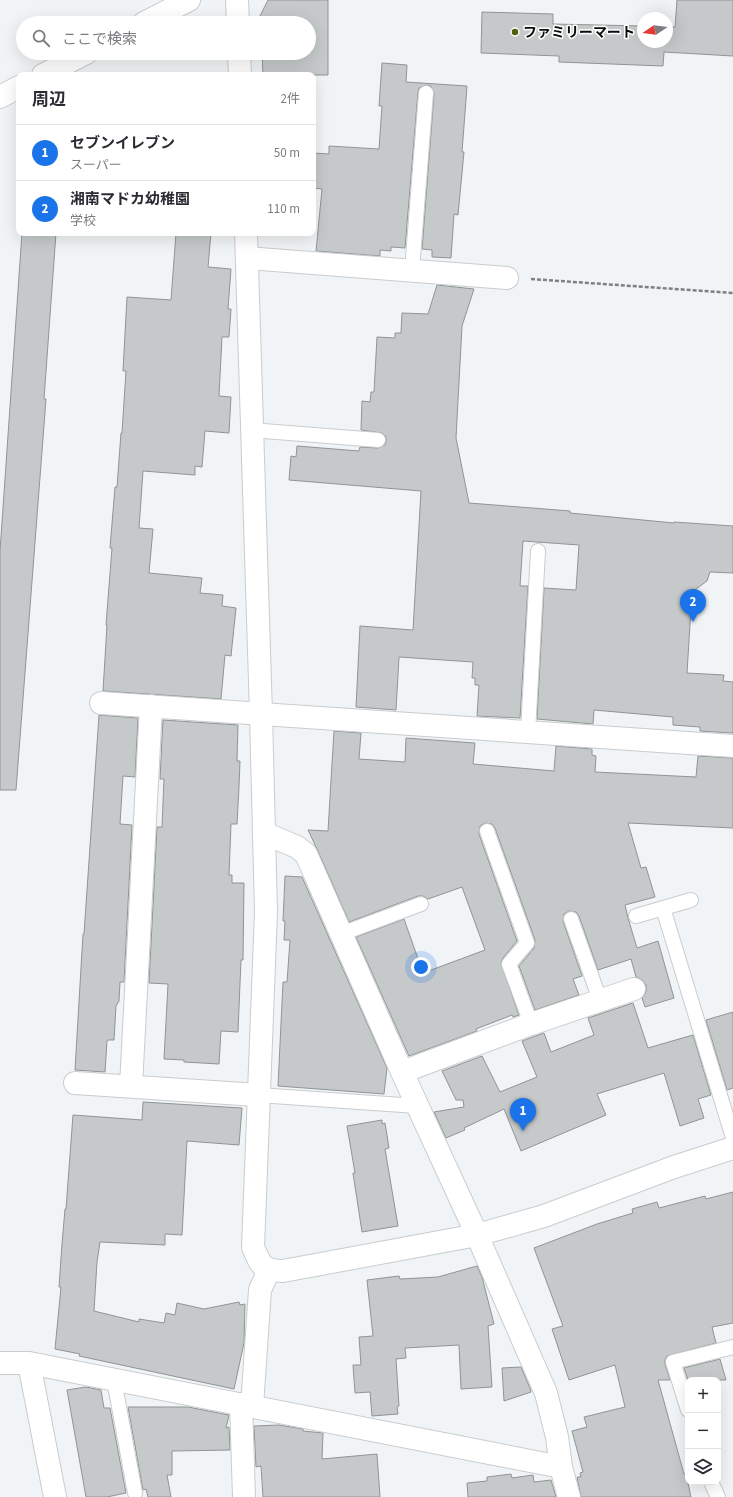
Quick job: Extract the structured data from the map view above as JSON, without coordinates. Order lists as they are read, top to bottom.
{
  "places": ["ファミリーマート"],
  "north": "left",
  "page": {
    "search": "ここで検索",
    "heading": ["周辺", "2件"],
    "list": [
      {
        "mark": "1",
        "name": "セブンイレブン",
        "note": "スーパー",
        "value": "50 m"
      },
      {
        "mark": "2",
        "name": "湘南マドカ幼稚園",
        "note": "学校",
        "value": "110 m"
      }
    ],
    "pins": ["2", "1"],
    "map_buttons": ["+", "−"]
  }
}
